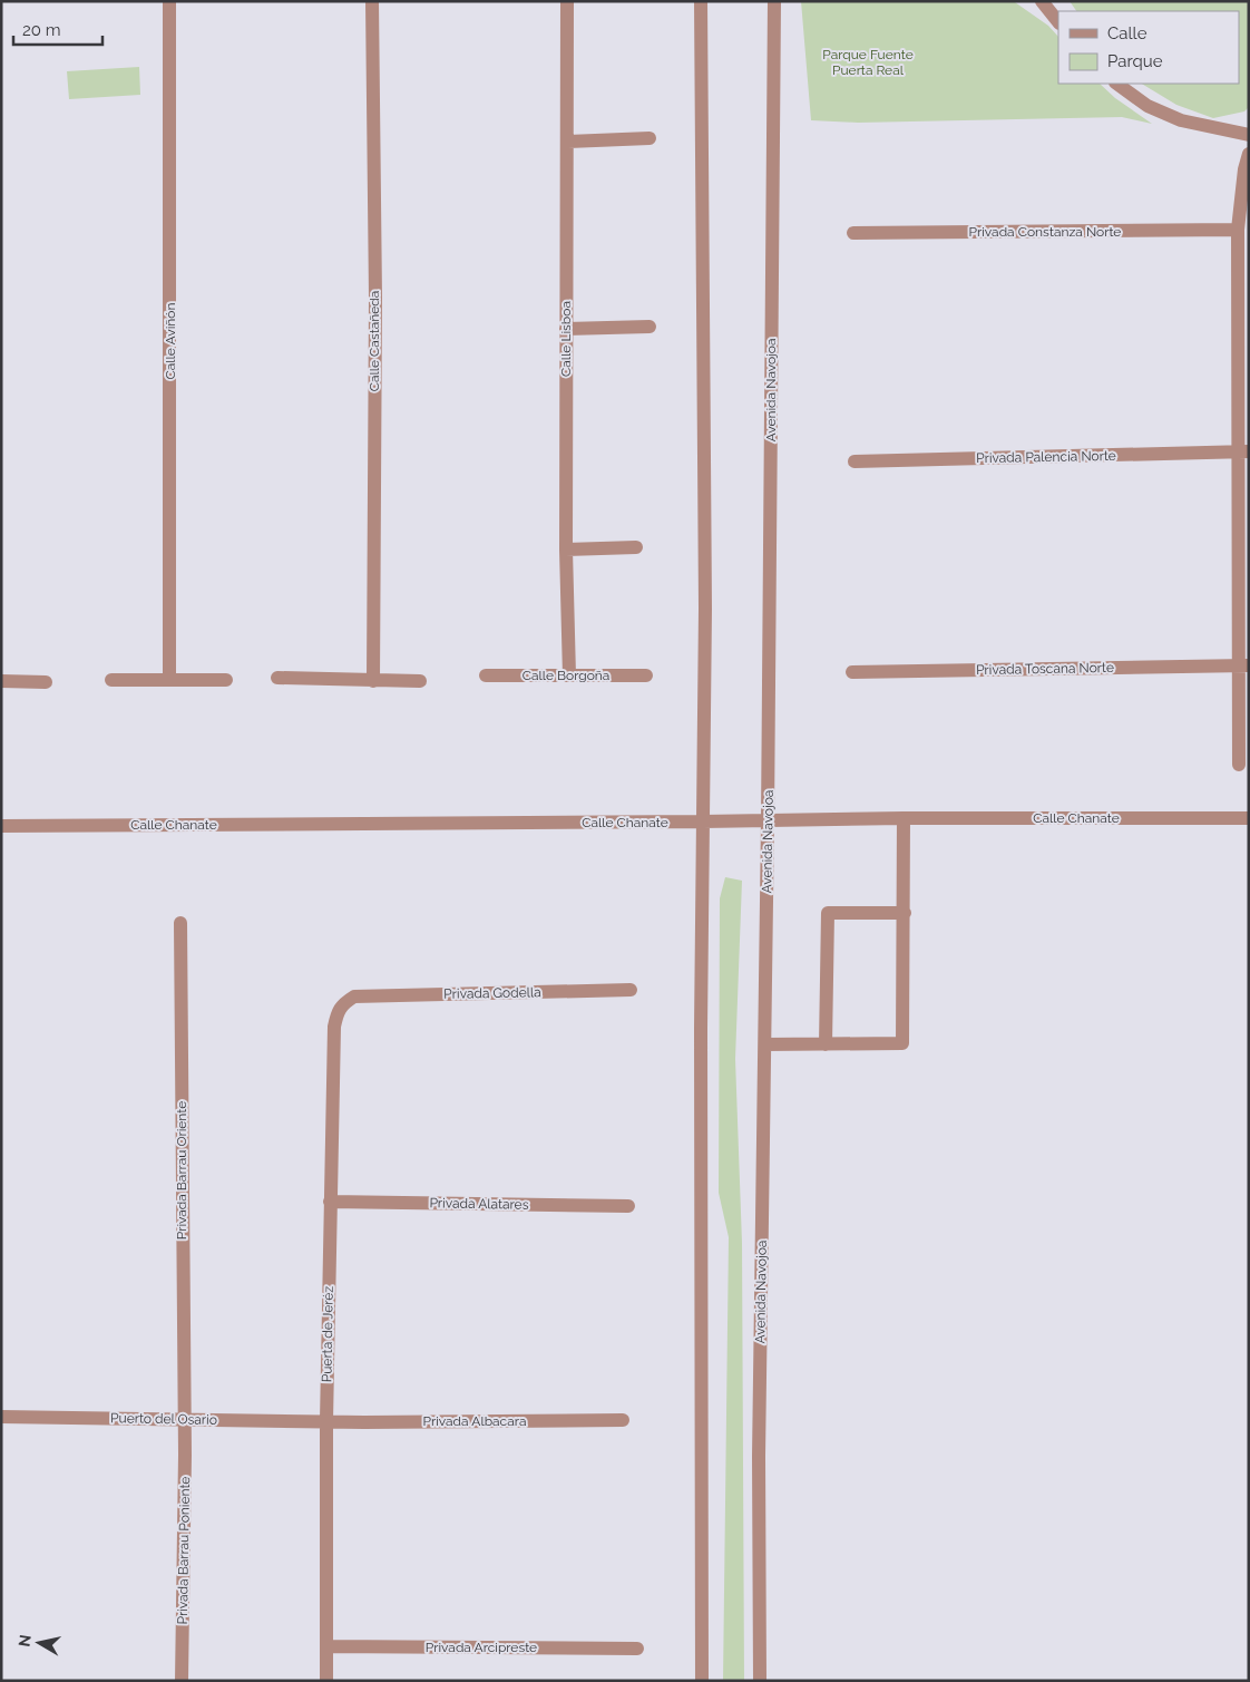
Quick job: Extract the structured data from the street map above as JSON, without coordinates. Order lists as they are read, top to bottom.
{
  "streets": {
    "street": [
      "Privada Constanza Norte",
      "Calle Lisboa",
      "Calle Aviñón",
      "Calle Castañeda",
      "Avenida Navojoa",
      "Privada Palencia Norte",
      "Privada Toscana Norte",
      "Calle Borgoña",
      "Calle Chanate",
      "Privada Godella",
      "Privada Barrau Oriente",
      "Privada Alatares",
      "Puerta de Jeréz",
      "Puerto del Osario",
      "Privada Albacara",
      "Privada Barrau Poniente",
      "Privada Arcipreste"
    ]
  },
  "crossings": [
    ["Calle Lisboa", "Calle Borgoña"],
    ["Avenida Navojoa", "Calle Chanate"],
    ["Privada Godella", "Puerta de Jeréz"],
    ["Privada Barrau Oriente", "Puerto del Osario"],
    ["Privada Barrau Oriente", "Privada Barrau Poniente"],
    ["Privada Alatares", "Puerta de Jeréz"],
    ["Puerta de Jeréz", "Puerto del Osario"],
    ["Puerta de Jeréz", "Privada Albacara"],
    ["Puerta de Jeréz", "Privada Arcipreste"],
    ["Puerto del Osario", "Privada Albacara"],
    ["Puerto del Osario", "Privada Barrau Poniente"]
  ],
  "parks": ["Parque Fuente Puerta Real"],
  "legend": ["Calle", "Parque"],
  "scale_bar": "20 m",
  "north": "left"
}
